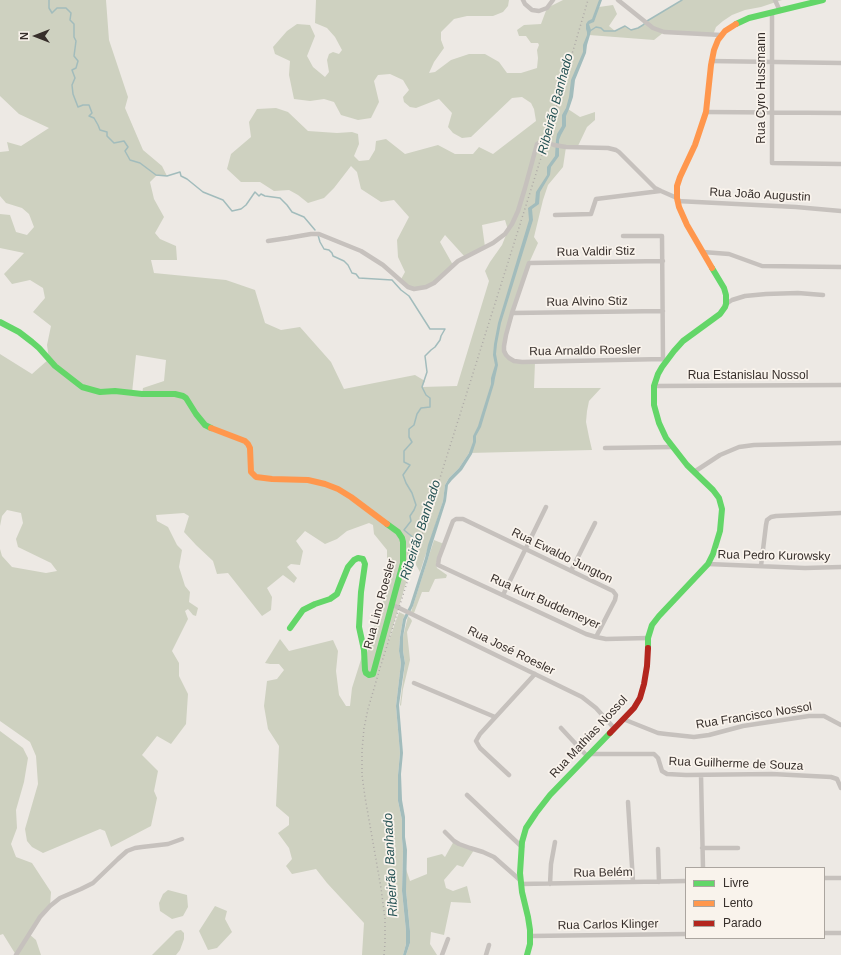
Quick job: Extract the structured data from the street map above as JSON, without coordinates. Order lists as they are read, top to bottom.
{
  "streets": {
    "street": [
      "Rua Cyro Hussmann",
      "Rua João Augustin",
      "Rua Valdir Stiz",
      "Rua Alvino Stiz",
      "Rua Arnaldo Roesler",
      "Rua Estanislau Nossol",
      "Rua Ewaldo Jungton",
      "Rua Pedro Kurowsky",
      "Rua Kurt Buddemeyer",
      "Rua Lino Roesler",
      "Rua José Roesler",
      "Rua Francisco Nossol",
      "Rua Mathias Nossol",
      "Rua Guilherme de Souza",
      "Rua Belém",
      "Rua Carlos Klinger"
    ]
  },
  "crossings": [
    ["Rua Valdir Stiz", "Rua Alvino Stiz"],
    ["Rua Valdir Stiz", "Rua Arnaldo Roesler"],
    ["Rua Alvino Stiz", "Rua Arnaldo Roesler"],
    ["Rua Arnaldo Roesler", "Rua Mathias Nossol"],
    ["Rua Estanislau Nossol", "Rua Mathias Nossol"],
    ["Rua Ewaldo Jungton", "Rua Kurt Buddemeyer"],
    ["Rua Pedro Kurowsky", "Rua Mathias Nossol"],
    ["Rua Kurt Buddemeyer", "Rua Mathias Nossol"],
    ["Rua Lino Roesler", "Rua José Roesler"],
    ["Rua José Roesler", "Rua Mathias Nossol"],
    ["Rua Francisco Nossol", "Rua Mathias Nossol"],
    ["Rua Mathias Nossol", "Rua Guilherme de Souza"],
    ["Rua Mathias Nossol", "Rua Belém"],
    ["Rua Mathias Nossol", "Rua Carlos Klinger"]
  ],
  "water": ["Ribeirão Banhado"],
  "legend": ["Livre", "Lento", "Parado"],
  "north": "left"
}
